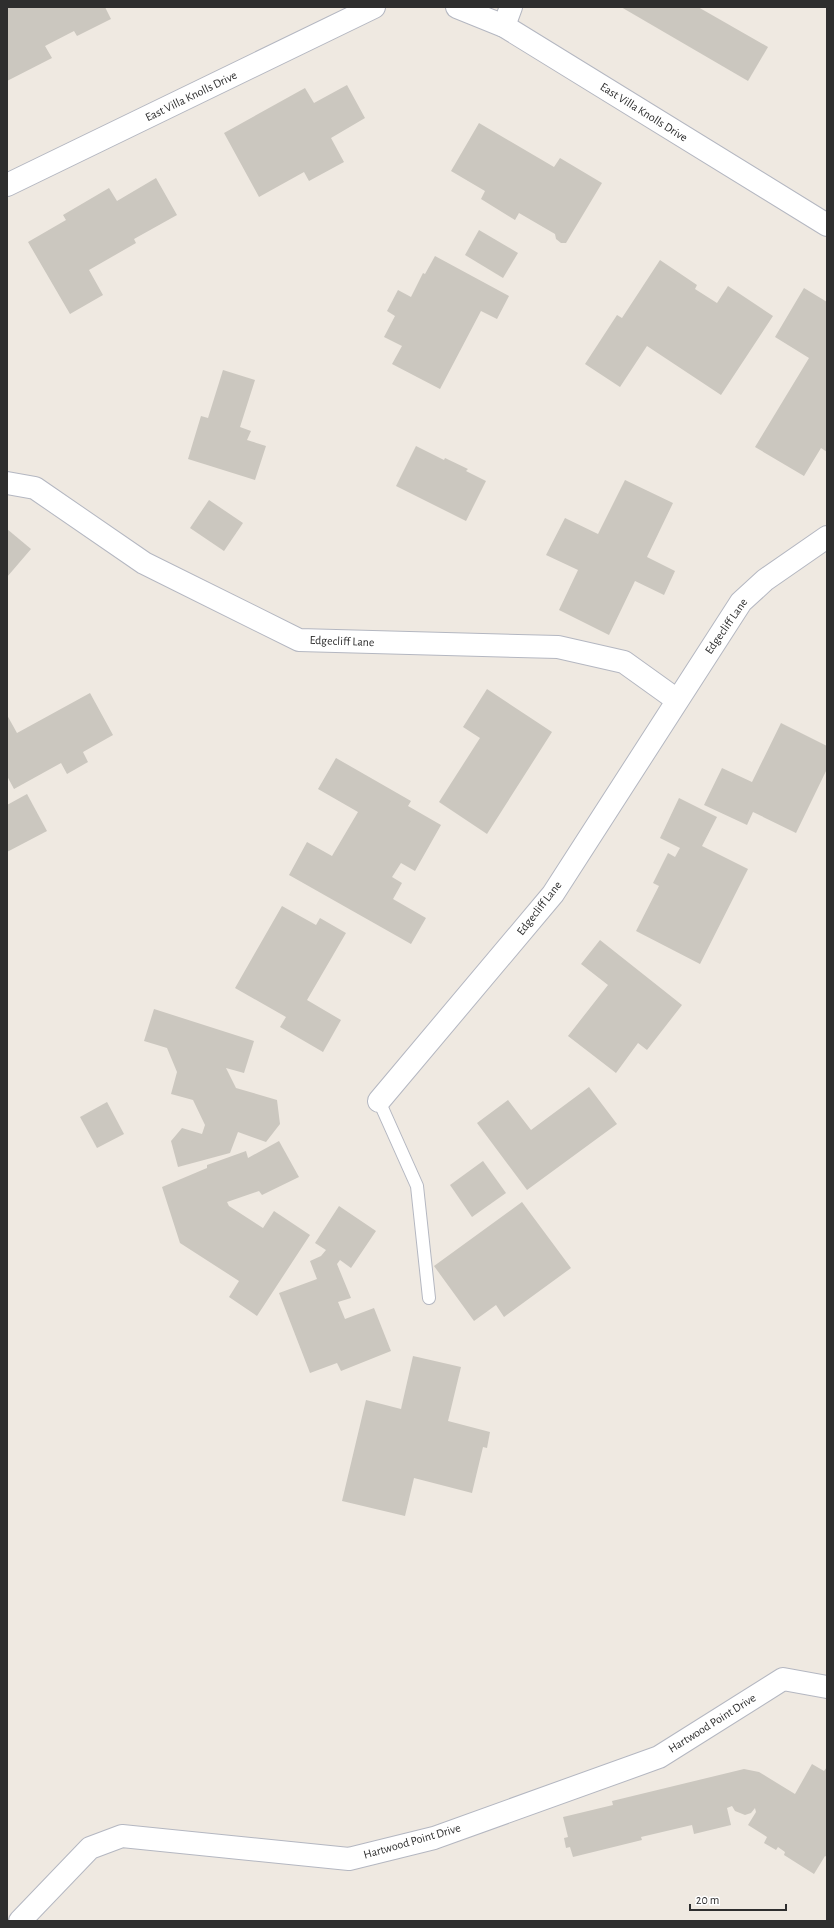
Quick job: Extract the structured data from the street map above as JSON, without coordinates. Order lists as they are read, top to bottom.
{
  "streets": {
    "street": ["East Villa Knolls Drive", "Edgecliff Lane", "Hartwood Point Drive"]
  },
  "scale_bar": "20 m"
}
